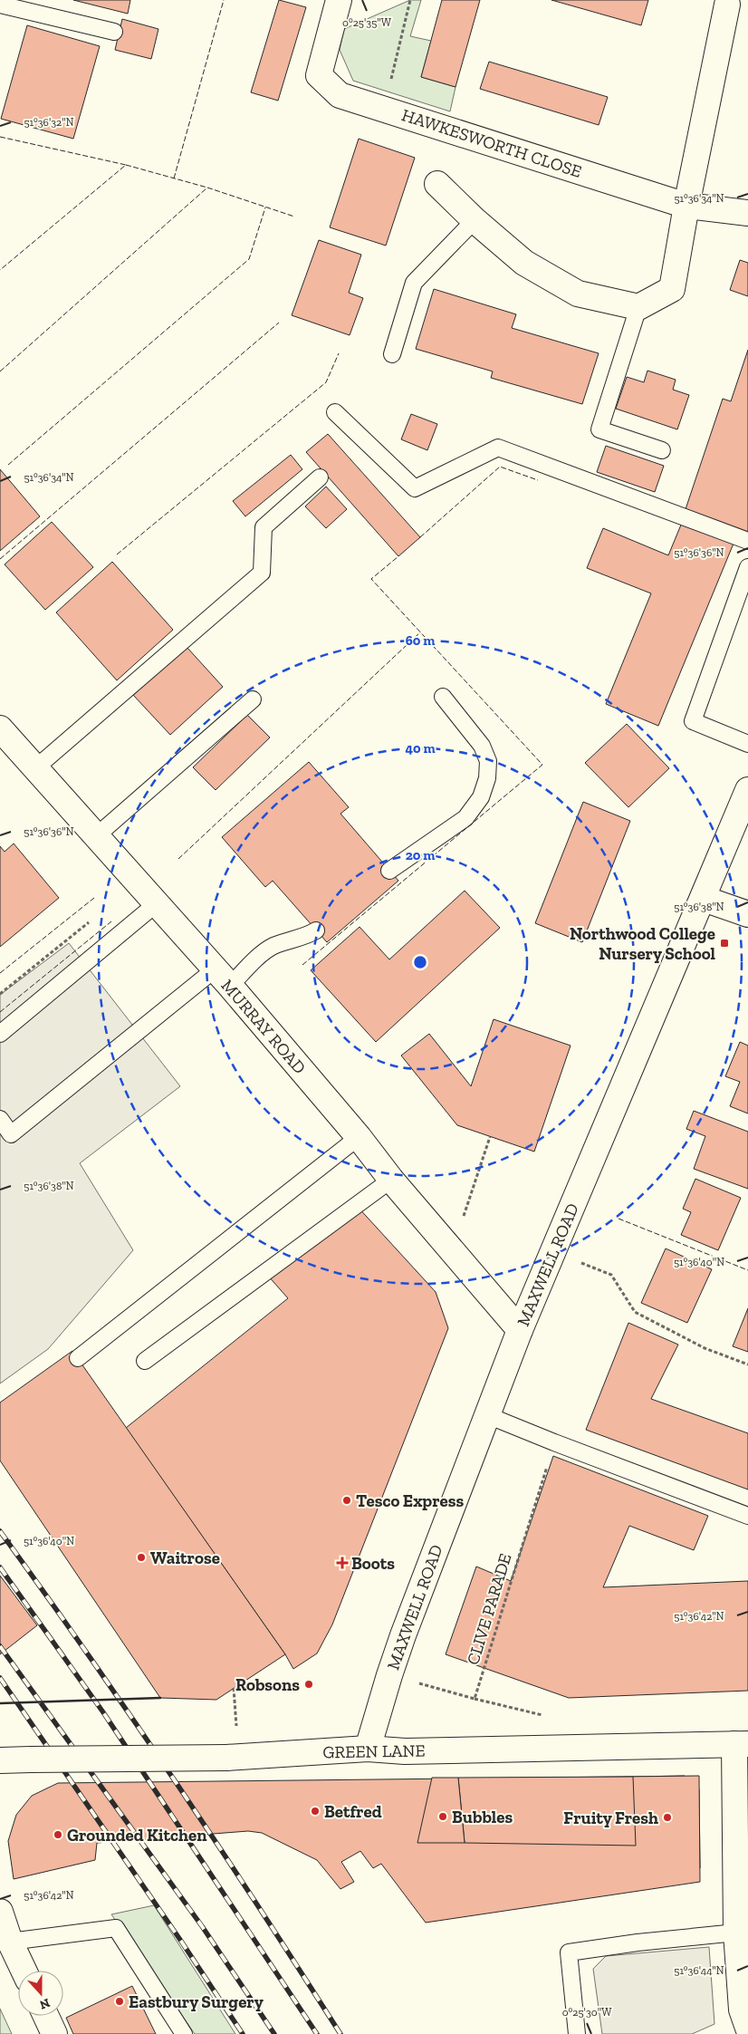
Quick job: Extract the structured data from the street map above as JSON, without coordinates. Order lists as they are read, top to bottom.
{
  "streets": {
    "street": [
      "HAWKESWORTH CLOSE",
      "MURRAY ROAD",
      "MAXWELL ROAD",
      "GREEN LANE"
    ],
    "path": ["CLIVE PARADE"]
  },
  "crossings": [
    ["MURRAY ROAD", "MAXWELL ROAD"],
    ["MAXWELL ROAD", "CLIVE PARADE"],
    ["MAXWELL ROAD", "GREEN LANE"]
  ],
  "places": {
    "transit": ["Northwood College Nursery School"],
    "other": [
      "Tesco Express",
      "Waitrose",
      "Robsons",
      "Betfred",
      "Bubbles",
      "Fruity Fresh",
      "Grounded Kitchen",
      "Eastbury Surgery"
    ],
    "health": ["Boots"]
  },
  "north": "bottom",
  "coordinates": [
    "0°25'35\"W",
    "51°36'32\"N",
    "51°36'34\"N",
    "51°36'36\"N",
    "51°36'38\"N",
    "51°36'40\"N",
    "51°36'42\"N",
    "51°36'44\"N",
    "0°25'30\"W"
  ],
  "rings": ["60 m", "40 m", "20 m"]
}
